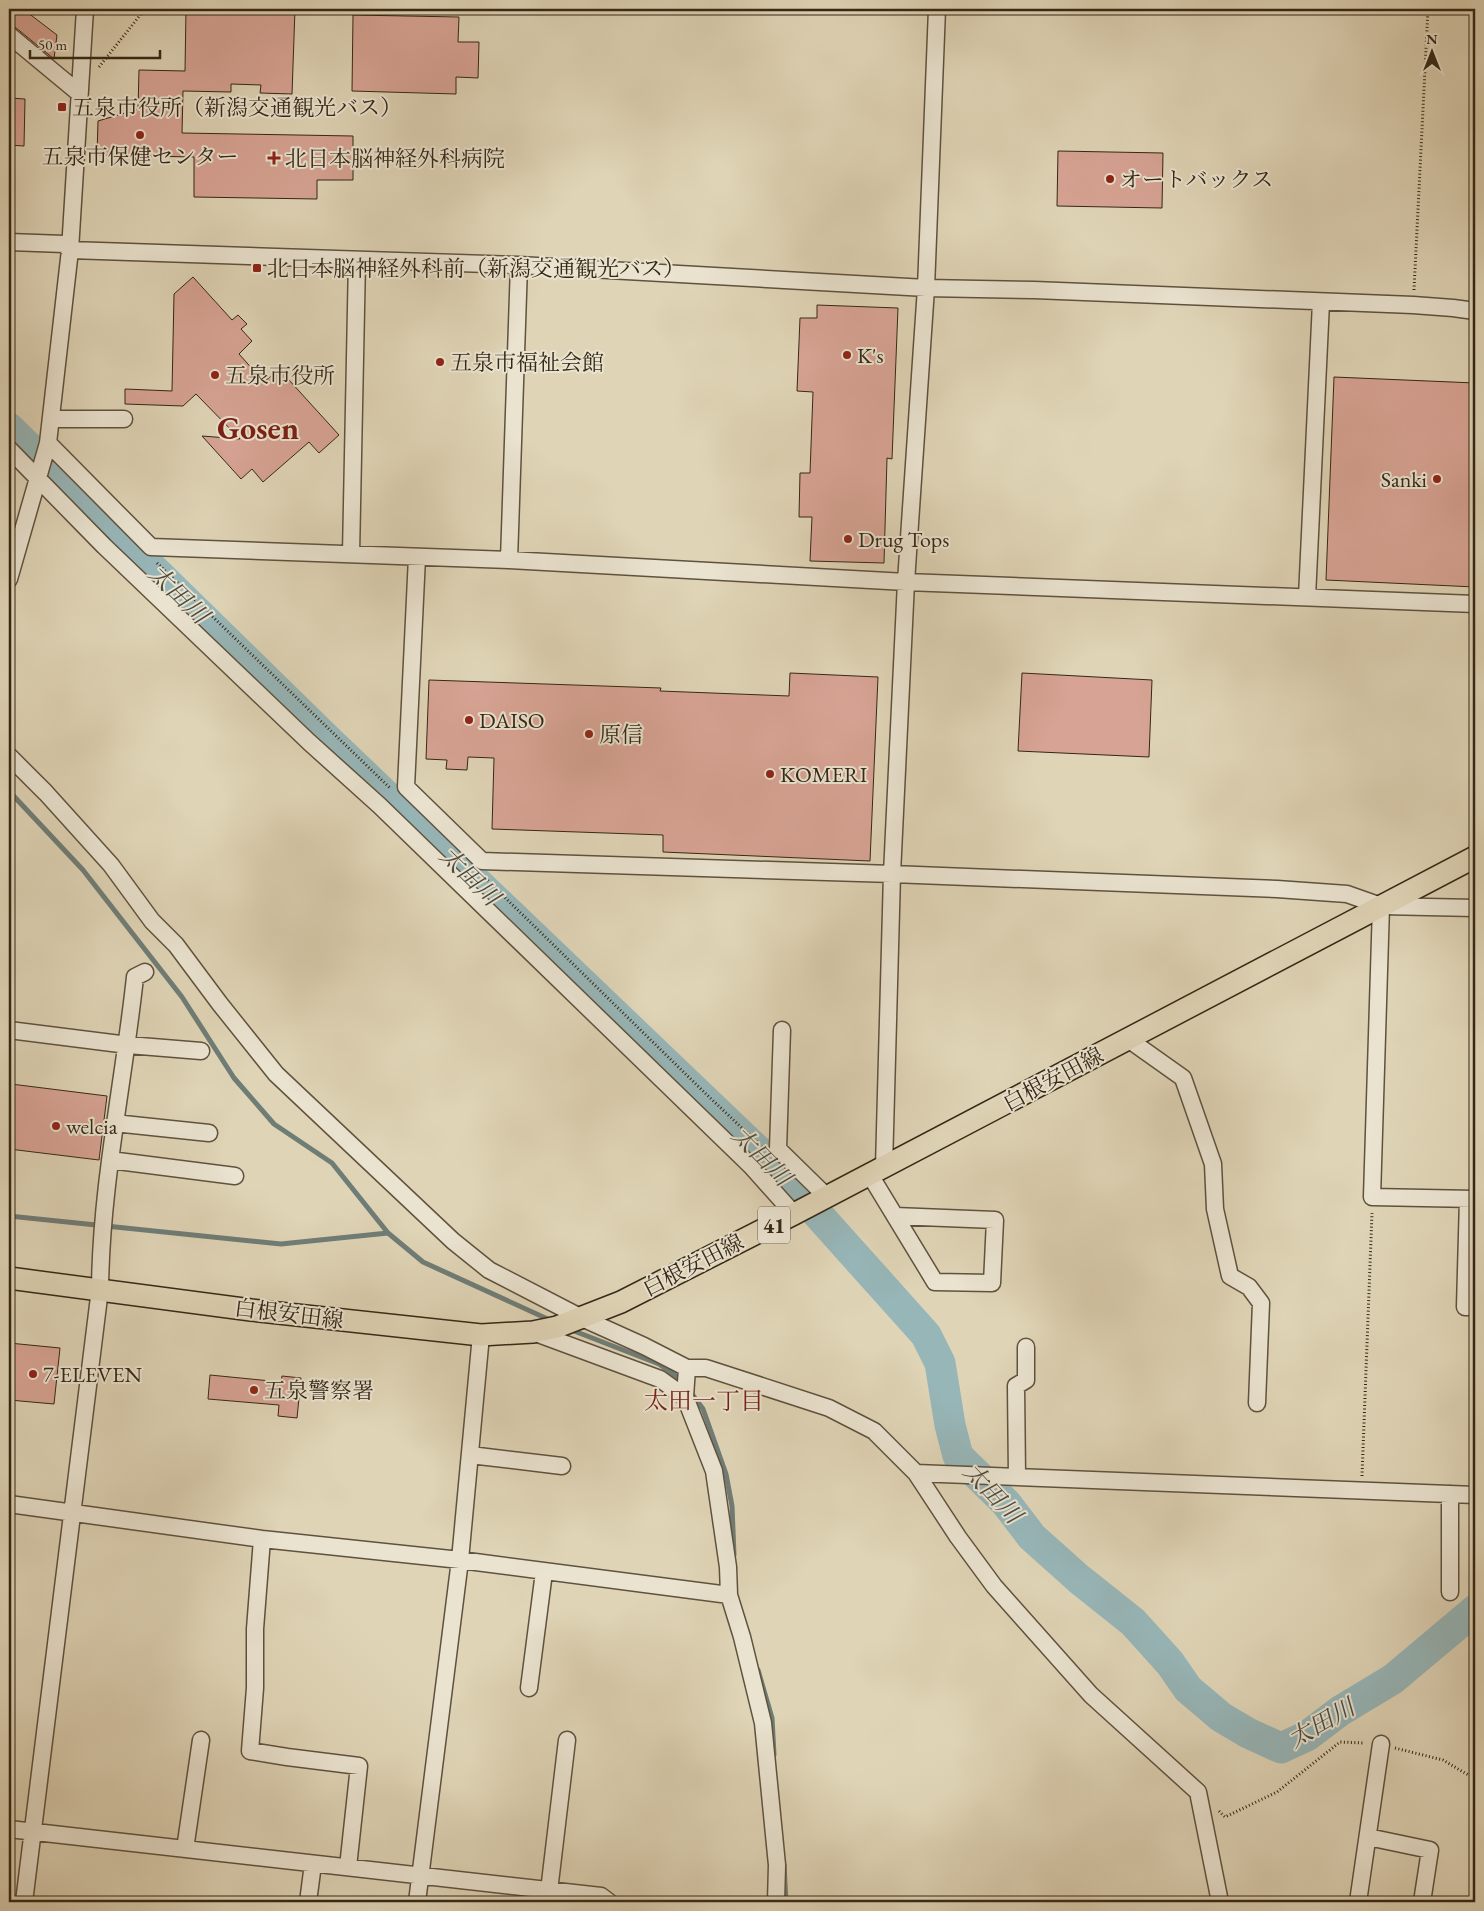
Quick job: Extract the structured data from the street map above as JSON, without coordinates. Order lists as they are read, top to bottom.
{
  "streets": {
    "main road": ["白根安田線", "41"]
  },
  "districts": ["Gosen", "太田一丁目"],
  "water": ["太田川"],
  "places": {
    "transit": ["五泉市役所（新潟交通観光バス）", "北日本脳神経外科前（新潟交通観光バス）"],
    "other": [
      "五泉市保健センター",
      "オートバックス",
      "K's",
      "五泉市福祉会館",
      "五泉市役所",
      "Sanki",
      "Drug Tops",
      "DAISO",
      "原信",
      "KOMERI",
      "welcia",
      "7-ELEVEN",
      "五泉警察署"
    ],
    "health": ["北日本脳神経外科病院"]
  },
  "scale_bar": "50 m",
  "north": "top"
}
